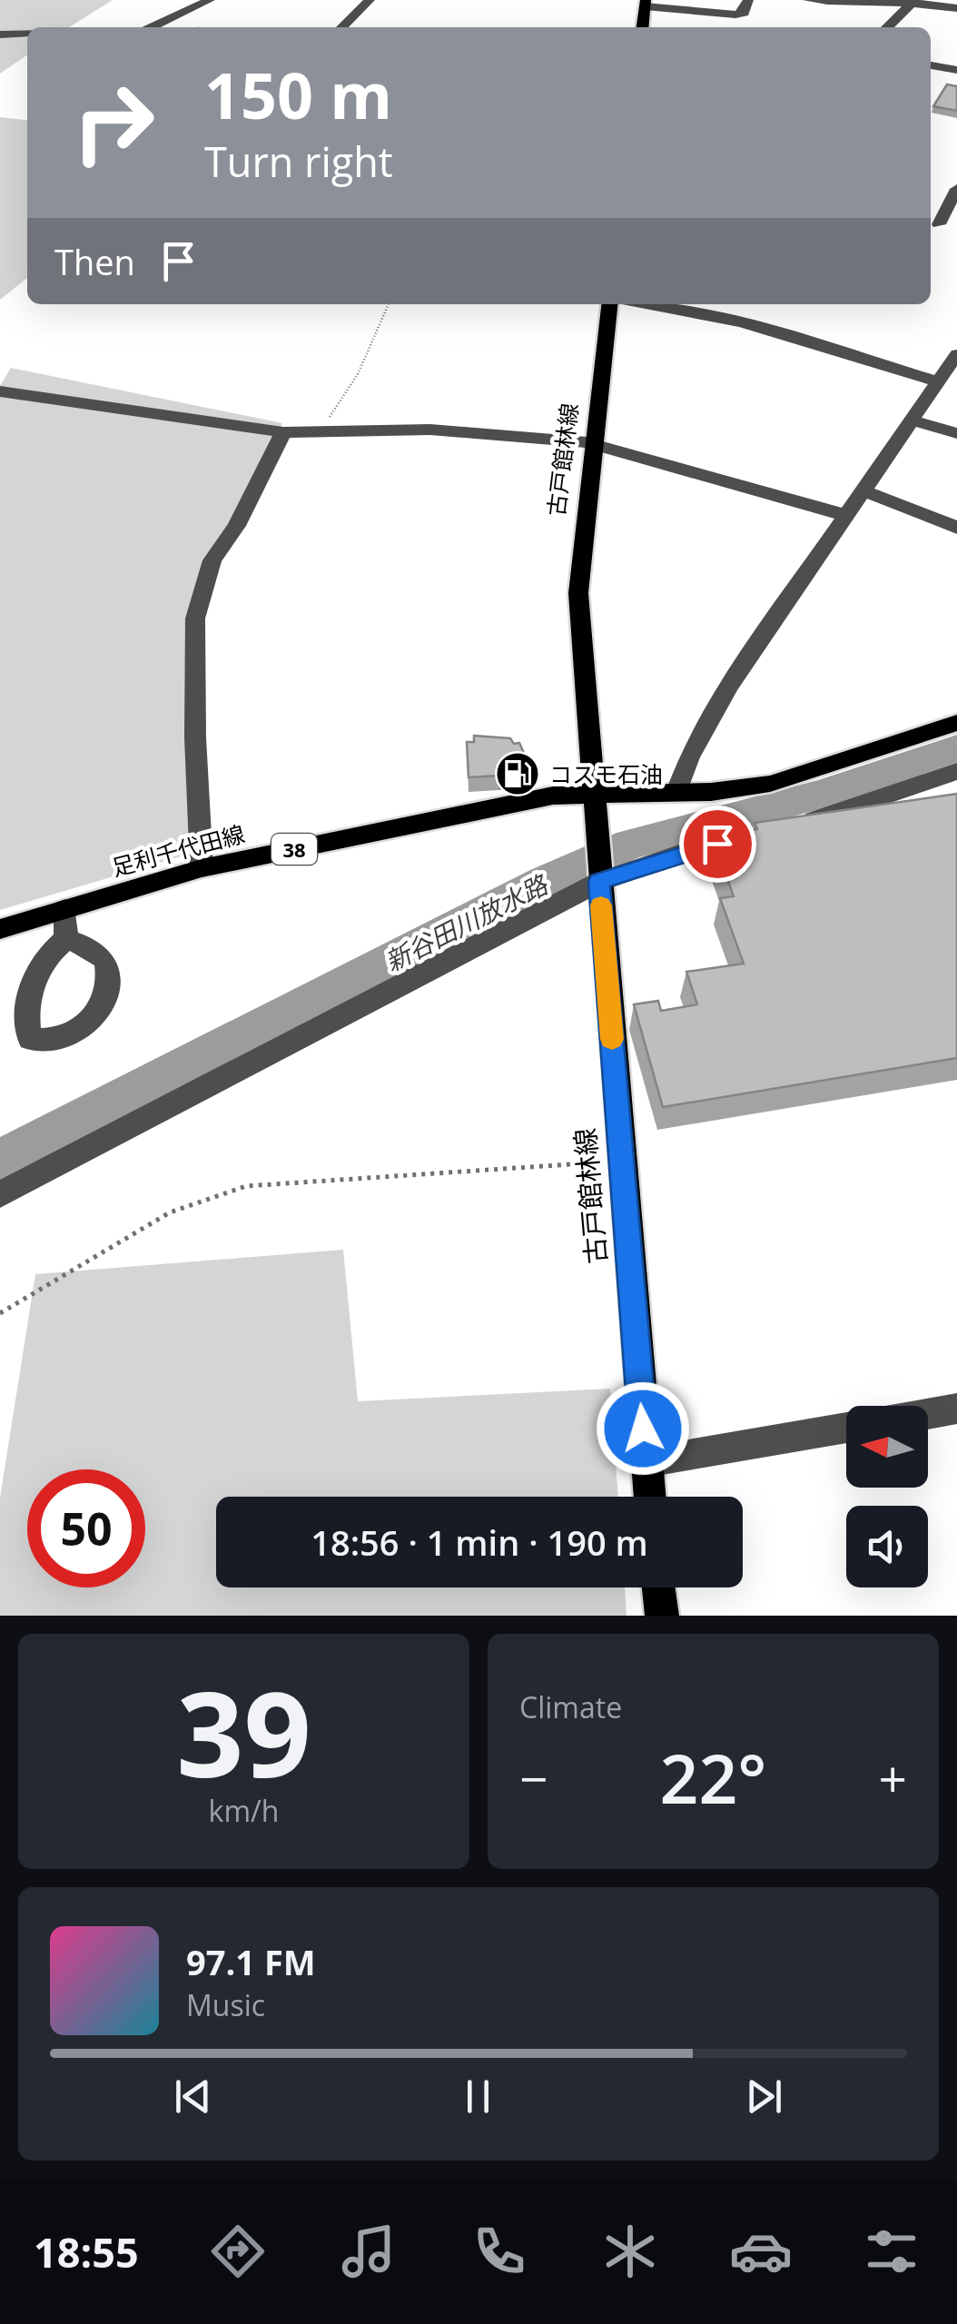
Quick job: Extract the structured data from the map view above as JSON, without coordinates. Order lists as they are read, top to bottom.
{
  "streets": {
    "main road": ["古戸館林線", "38", "足利千代田線"]
  },
  "crossings": [
    ["古戸館林線", "足利千代田線"]
  ],
  "water": ["新谷田川放水路"],
  "places": {
    "fuel station": ["コスモ石油"]
  },
  "north": "left",
  "page": {
    "turn": ["150 m", "Turn right"],
    "then": "Then",
    "limit": "50",
    "trip": "18:56 · 1 min · 190 m",
    "tile": [
      ["39", "km/h"],
      "Climate"
    ],
    "heat": ["−", "22°", "+"],
    "song": ["97.1 FM", "Music"],
    "tabs": "18:55"
  }
}
